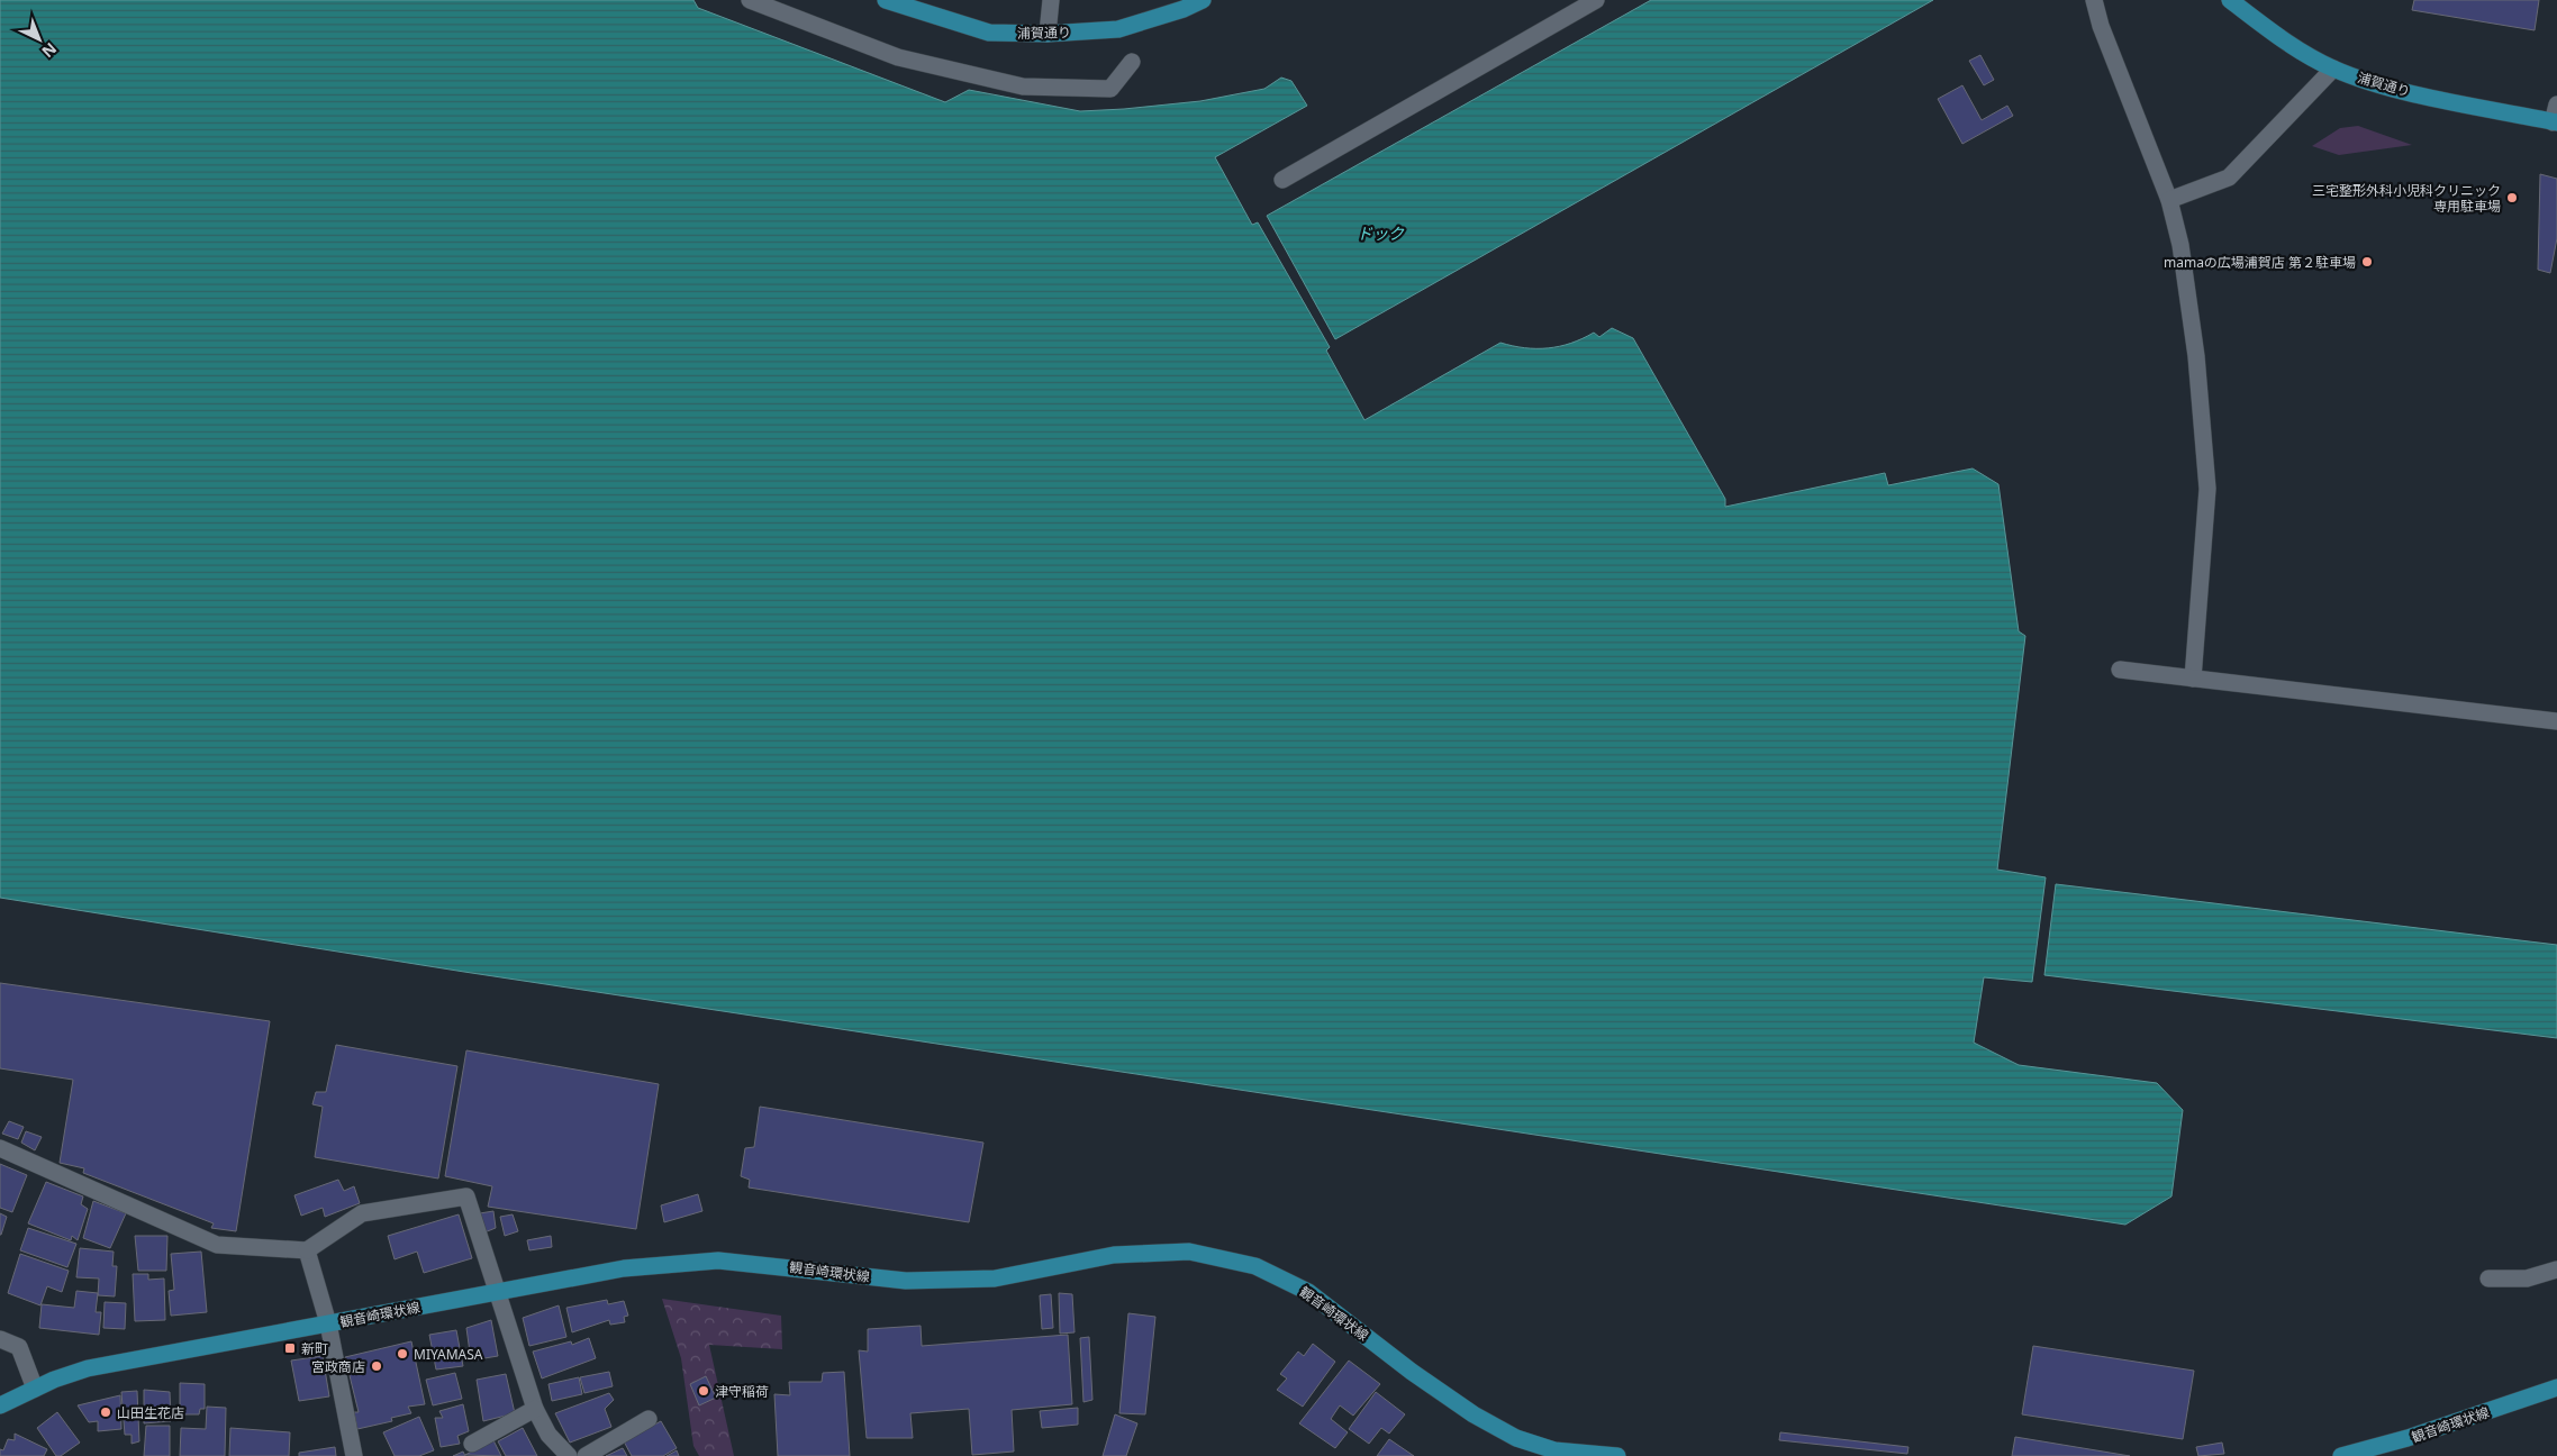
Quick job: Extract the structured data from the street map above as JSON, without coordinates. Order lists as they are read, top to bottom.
{
  "streets": {
    "main road": ["浦賀通り", "観音崎環状線"]
  },
  "water": ["ドック"],
  "places": {
    "other": [
      "三宅整形外科小児科クリニック 専用駐車場",
      "mamaの広場浦賀店 第２駐車場",
      "MIYAMASA",
      "宮政商店",
      "津守稲荷",
      "山田生花店"
    ],
    "transit": ["新町"]
  },
  "north": "bottom right"
}
